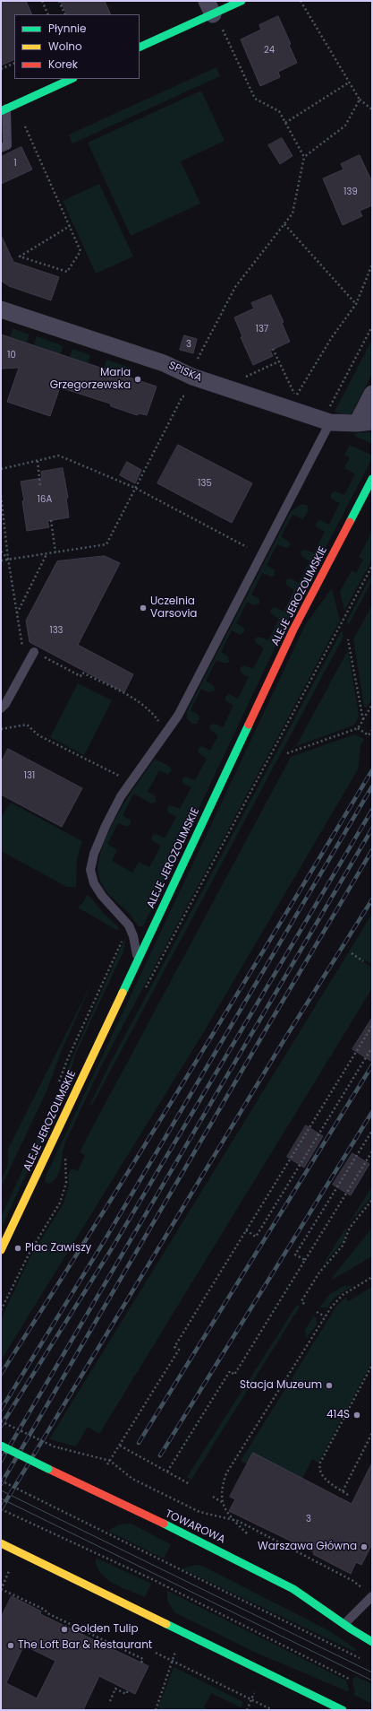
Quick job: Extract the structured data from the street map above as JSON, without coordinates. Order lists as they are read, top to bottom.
{
  "streets": {
    "main road": ["ALEJE JEROZOLIMSKIE", "TOWAROWA"],
    "street": ["SPISKA"]
  },
  "places": [
    "Maria Grzegorzewska",
    "Uczelnia Varsovia",
    "Plac Zawiszy",
    "Stacja Muzeum",
    "414S",
    "Warszawa Główna",
    "Golden Tulip",
    "The Loft Bar & Restaurant"
  ],
  "house_numbers": [
    "24",
    "1",
    "139",
    "137",
    "3",
    "10",
    "135",
    "16A",
    "133",
    "131",
    "3"
  ],
  "legend": ["Płynnie", "Wolno", "Korek"]
}
